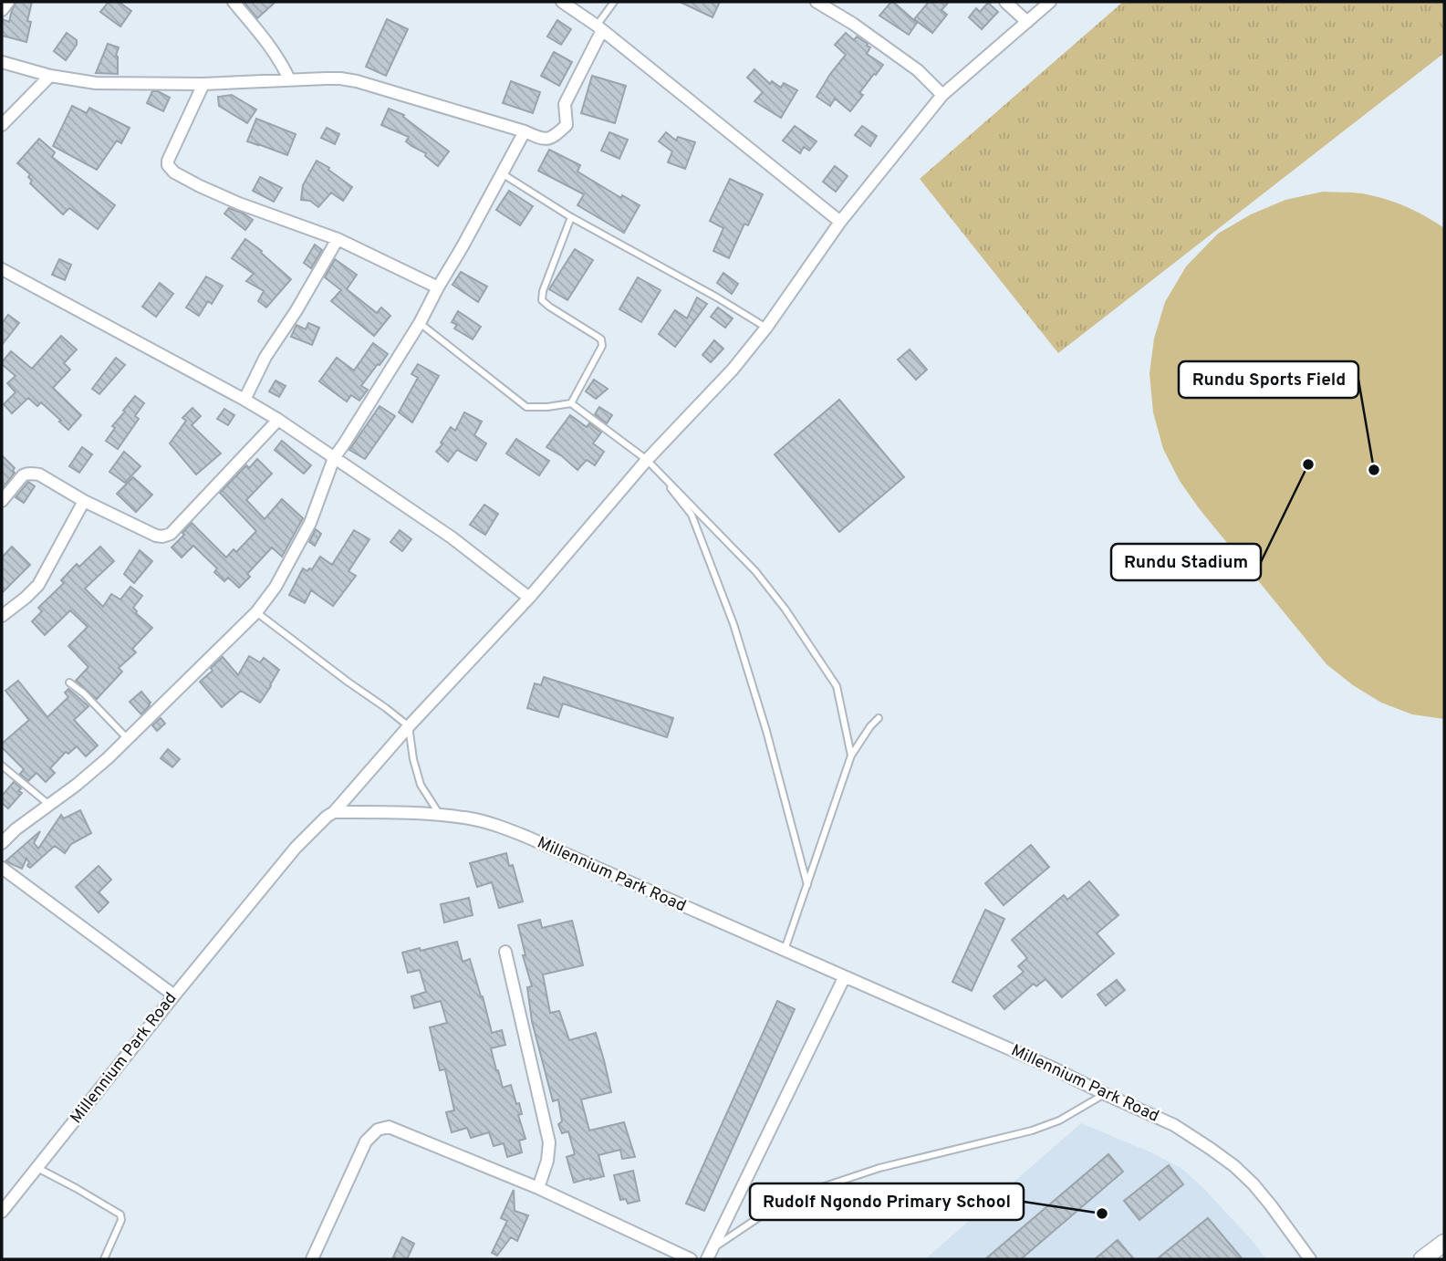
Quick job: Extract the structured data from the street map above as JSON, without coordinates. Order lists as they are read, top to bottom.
{
  "streets": {
    "street": ["Millennium Park Road"]
  },
  "places": ["Rundu Stadium", "Rundu Sports Field", "Rudolf Ngondo Primary School"]
}
